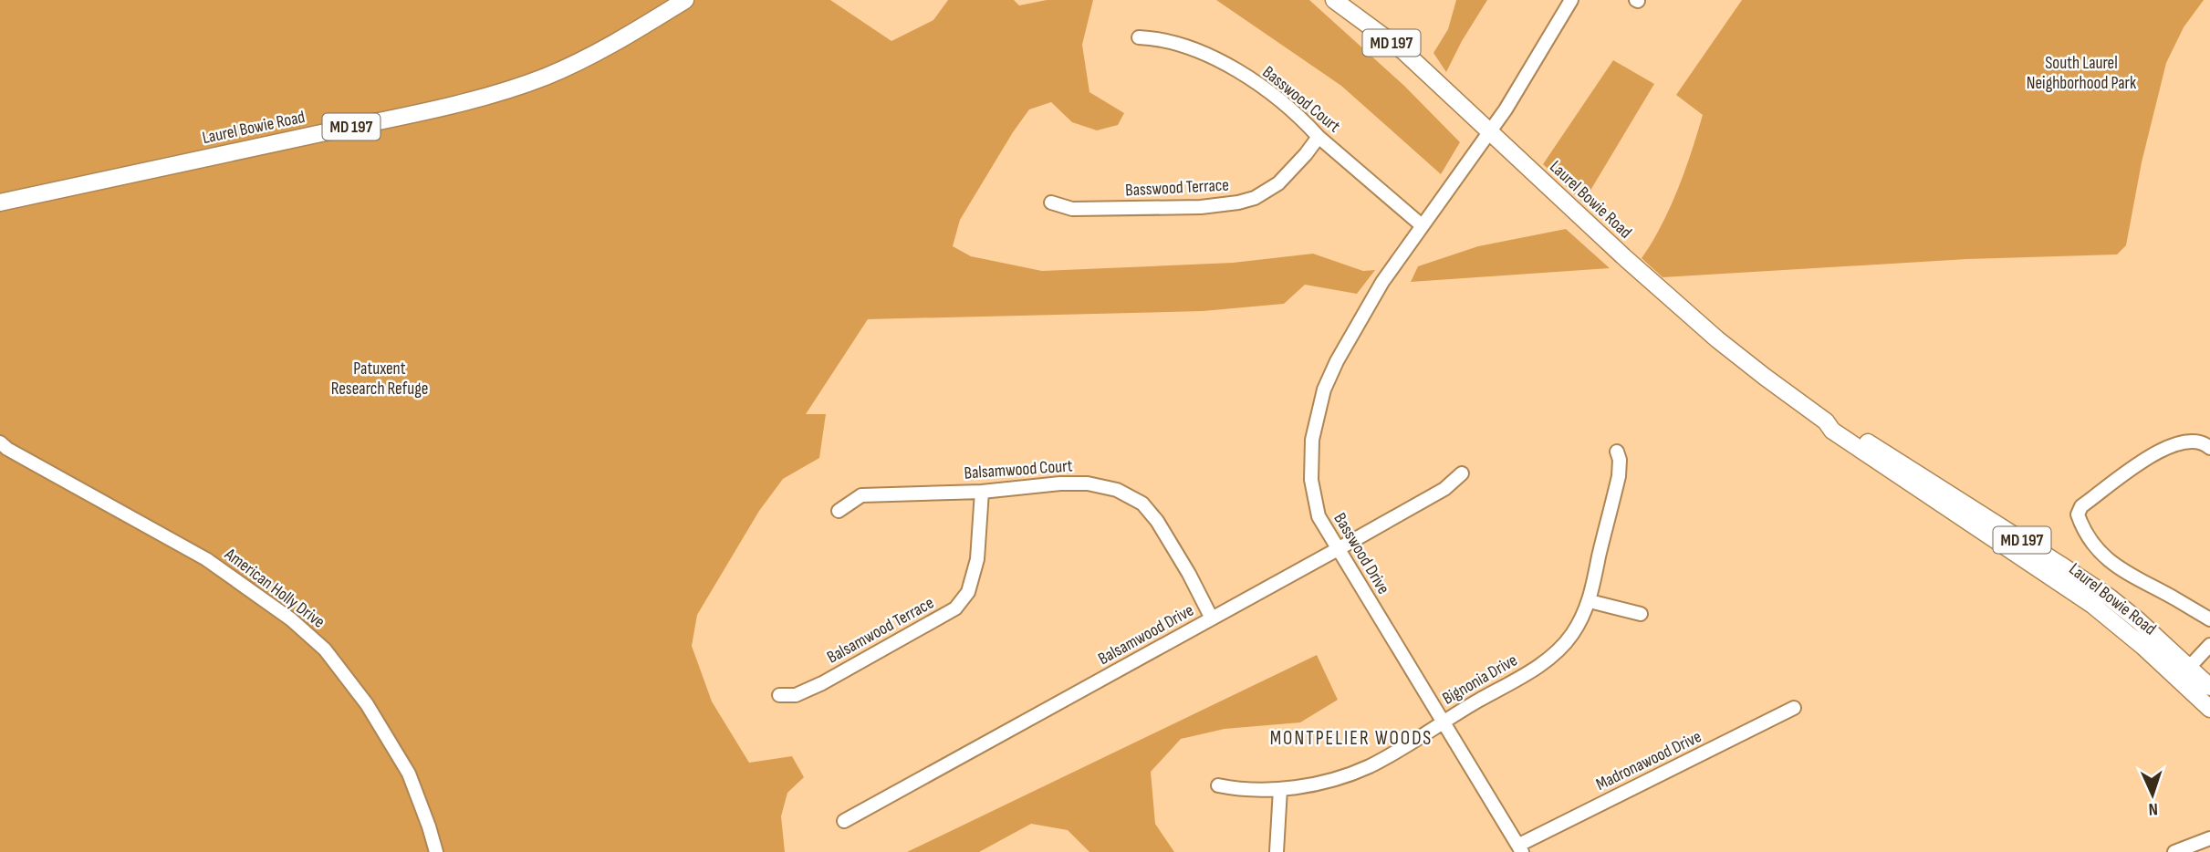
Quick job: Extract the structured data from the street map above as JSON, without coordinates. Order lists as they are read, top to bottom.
{
  "streets": {
    "main road": ["MD 197", "Laurel Bowie Road"],
    "street": [
      "Basswood Court",
      "Basswood Terrace",
      "Balsamwood Court",
      "Basswood Drive",
      "American Holly Drive",
      "Balsamwood Terrace",
      "Balsamwood Drive",
      "Bignonia Drive",
      "Madronawood Drive"
    ]
  },
  "crossings": [
    ["Basswood Court", "Basswood Terrace"],
    ["Basswood Court", "Basswood Drive"],
    ["Laurel Bowie Road", "Basswood Drive"],
    ["Balsamwood Court", "Balsamwood Terrace"],
    ["Balsamwood Court", "Balsamwood Drive"],
    ["Basswood Drive", "Balsamwood Drive"],
    ["Basswood Drive", "Bignonia Drive"],
    ["Basswood Drive", "Madronawood Drive"]
  ],
  "districts": ["MONTPELIER WOODS"],
  "parks": ["South Laurel Neighborhood Park", "Patuxent Research Refuge"],
  "north": "bottom"
}
